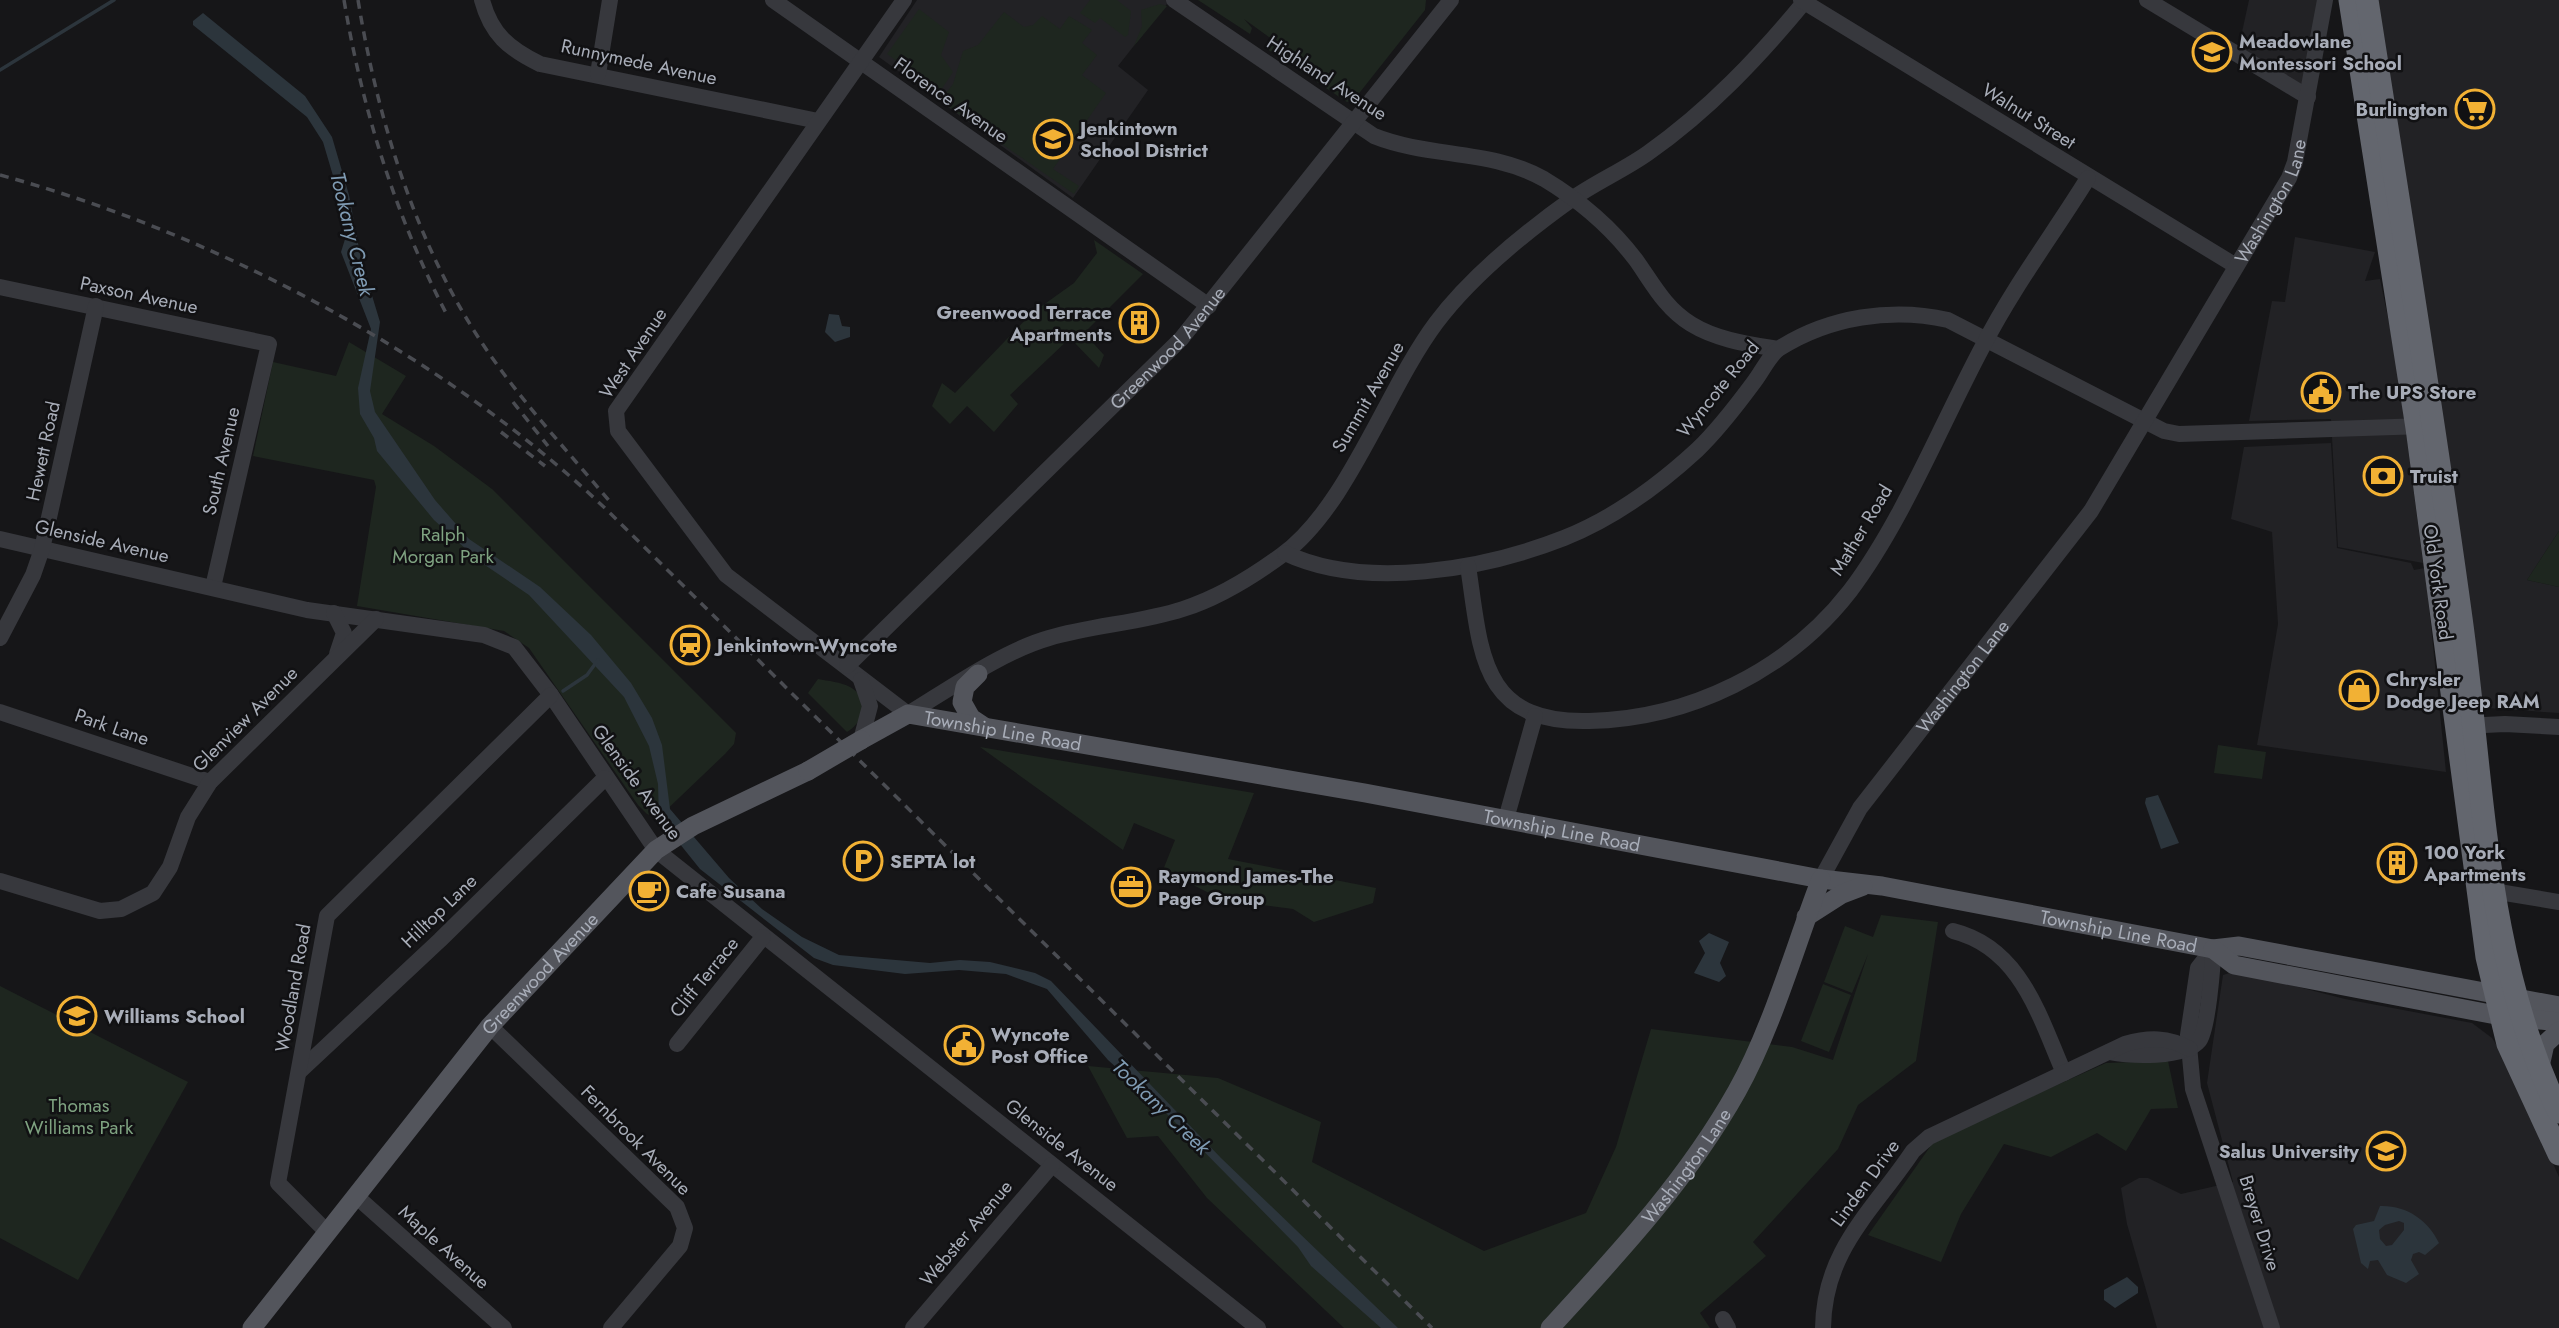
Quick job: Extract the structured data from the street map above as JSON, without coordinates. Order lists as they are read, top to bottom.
{
  "streets": {
    "highway": ["Old York Road"],
    "main road": ["Washington Lane", "Greenwood Avenue", "Township Line Road"],
    "street": [
      "Runnymede Avenue",
      "Highland Avenue",
      "Florence Avenue",
      "Walnut Street",
      "Paxson Avenue",
      "West Avenue",
      "Wyncote Road",
      "Summit Avenue",
      "Hewett Road",
      "South Avenue",
      "Mather Road",
      "Glenside Avenue",
      "Glenview Avenue",
      "Park Lane",
      "Hilltop Lane",
      "Cliff Terrace",
      "Woodland Road",
      "Fernbrook Avenue",
      "Linden Drive",
      "Breyer Drive",
      "Webster Avenue",
      "Maple Avenue"
    ]
  },
  "crossings": [
    ["Runnymede Avenue", "West Avenue"],
    ["Highland Avenue", "Greenwood Avenue"],
    ["Highland Avenue", "Wyncote Road"],
    ["Highland Avenue", "Summit Avenue"],
    ["Florence Avenue", "Greenwood Avenue"],
    ["Florence Avenue", "West Avenue"],
    ["Walnut Street", "Washington Lane"],
    ["Walnut Street", "Summit Avenue"],
    ["Walnut Street", "Mather Road"],
    ["Washington Lane", "Wyncote Road"],
    ["Washington Lane", "Township Line Road"],
    ["Paxson Avenue", "Hewett Road"],
    ["Paxson Avenue", "South Avenue"],
    ["Greenwood Avenue", "West Avenue"],
    ["Greenwood Avenue", "Summit Avenue"],
    ["Greenwood Avenue", "Glenside Avenue"],
    ["Greenwood Avenue", "Township Line Road"],
    ["Greenwood Avenue", "Woodland Road"],
    ["Greenwood Avenue", "Fernbrook Avenue"],
    ["Greenwood Avenue", "Maple Avenue"],
    ["West Avenue", "Summit Avenue"],
    ["West Avenue", "Township Line Road"],
    ["Wyncote Road", "Summit Avenue"],
    ["Wyncote Road", "Mather Road"],
    ["Wyncote Road", "Old York Road"],
    ["Summit Avenue", "Township Line Road"],
    ["Hewett Road", "Glenside Avenue"],
    ["South Avenue", "Glenside Avenue"],
    ["Glenside Avenue", "Glenview Avenue"],
    ["Glenside Avenue", "Hilltop Lane"],
    ["Glenside Avenue", "Cliff Terrace"],
    ["Glenside Avenue", "Woodland Road"],
    ["Glenside Avenue", "Webster Avenue"],
    ["Old York Road", "Township Line Road"],
    ["Glenview Avenue", "Park Lane"],
    ["Township Line Road", "Breyer Drive"],
    ["Hilltop Lane", "Woodland Road"],
    ["Linden Drive", "Breyer Drive"]
  ],
  "water": ["Tookany Creek"],
  "parks": ["Ralph Morgan Park", "Thomas Williams Park"],
  "places": {
    "school or university": [
      "Meadowlane Montessori School",
      "Jenkintown School District",
      "Williams School",
      "Salus University"
    ],
    "supermarket": ["Burlington"],
    "building": ["Greenwood Terrace Apartments", "100 York Apartments"],
    "public building": ["The UPS Store", "Wyncote Post Office"],
    "bank": ["Truist"],
    "station": ["Jenkintown-Wyncote"],
    "shop": ["Chrysler Dodge Jeep RAM"],
    "parking": ["SEPTA lot"],
    "office": ["Raymond James-The Page Group"],
    "cafe": ["Cafe Susana"]
  }
}
